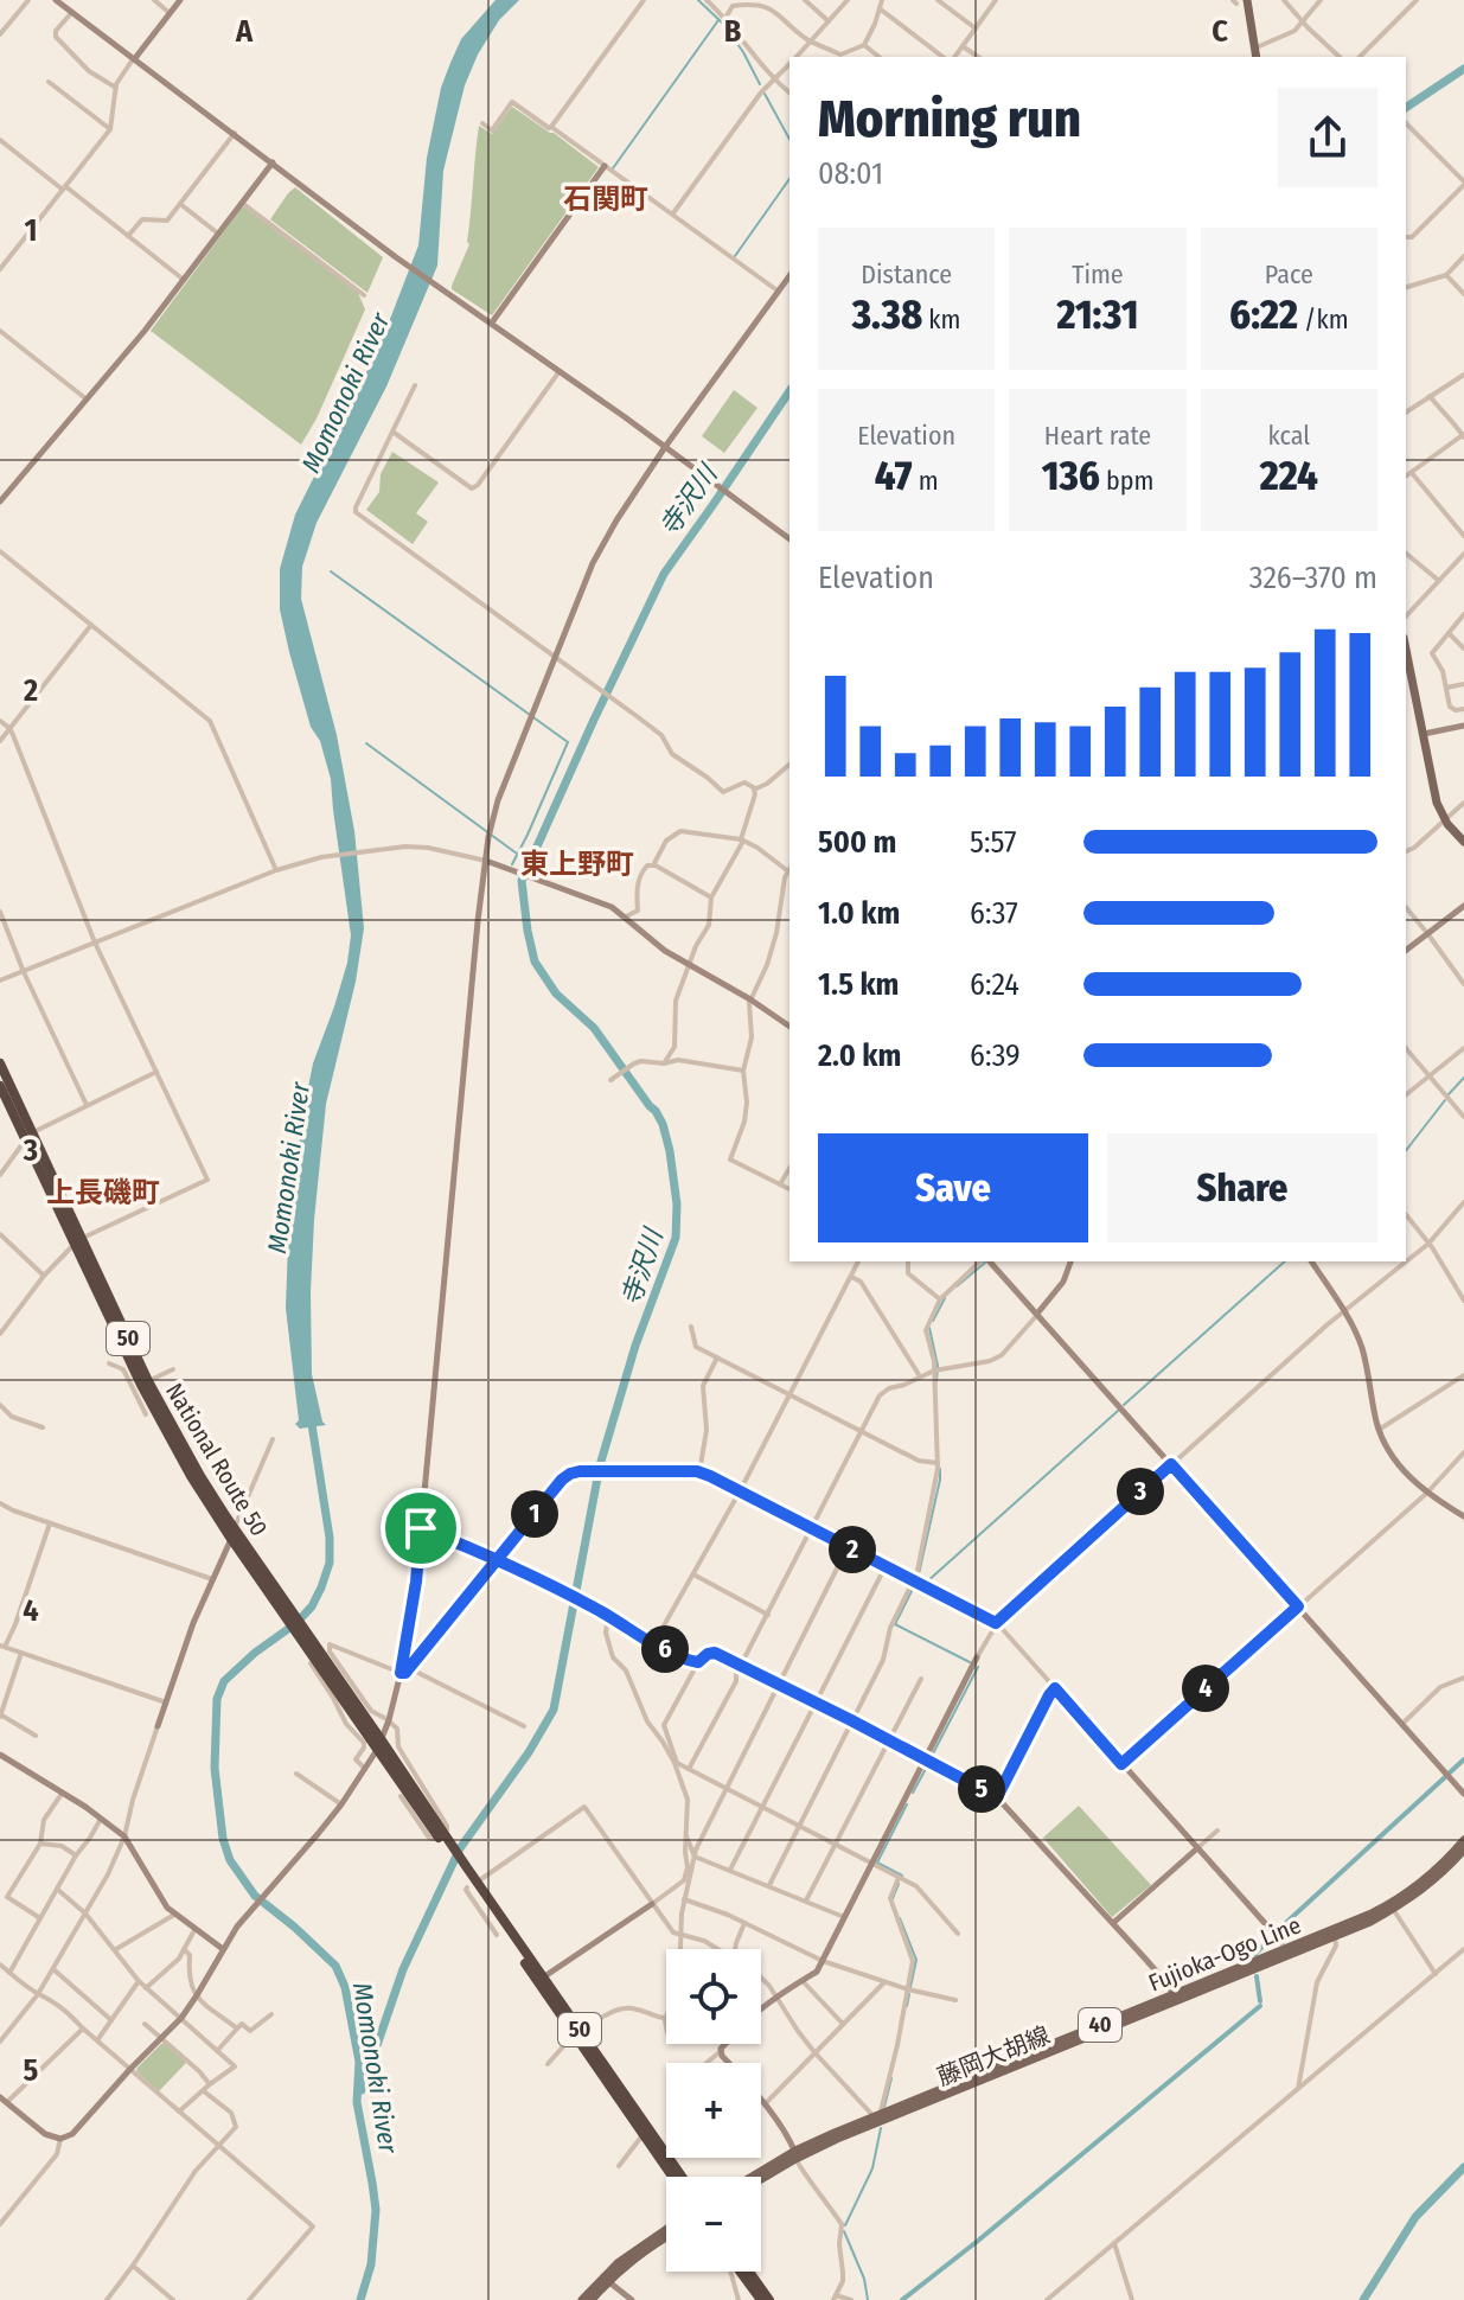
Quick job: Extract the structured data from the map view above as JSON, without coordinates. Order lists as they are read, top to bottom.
{
  "streets": {
    "highway": ["50", "National Route 50"],
    "main road": ["Fujioka-Ogo Line", "40", "藤岡大胡線"]
  },
  "crossings": [
    ["50", "National Route 50"],
    ["Fujioka-Ogo Line", "藤岡大胡線"]
  ],
  "districts": ["石関町", "東上野町", "上長磯町"],
  "water": ["Momonoki River", "寺沢川"],
  "page": {
    "heading": ["Morning run", "08:01"],
    "stats": [
      ["Distance", "3.38 km"],
      ["Time", "21:31"],
      ["Pace", "6:22 /km"],
      ["Elevation", "47 m"],
      ["Heart rate", "136 bpm"],
      ["kcal", "224"]
    ],
    "chart": ["Elevation", "326–370 m"],
    "list": [
      {
        "name": "500 m",
        "note": "5:57"
      },
      {
        "name": "1.0 km",
        "note": "6:37"
      },
      {
        "name": "1.5 km",
        "note": "6:24"
      },
      {
        "name": "2.0 km",
        "note": "6:39"
      }
    ],
    "buttons": ["Save", "Share"],
    "pins": [
      "3",
      "1",
      "2",
      "6",
      "4",
      "5"
    ],
    "map_buttons": ["+", "−"]
  },
  "grid": {
    "columns": ["A", "B", "C"],
    "rows": [
      "1",
      "2",
      "3",
      "4",
      "5"
    ]
  }
}
